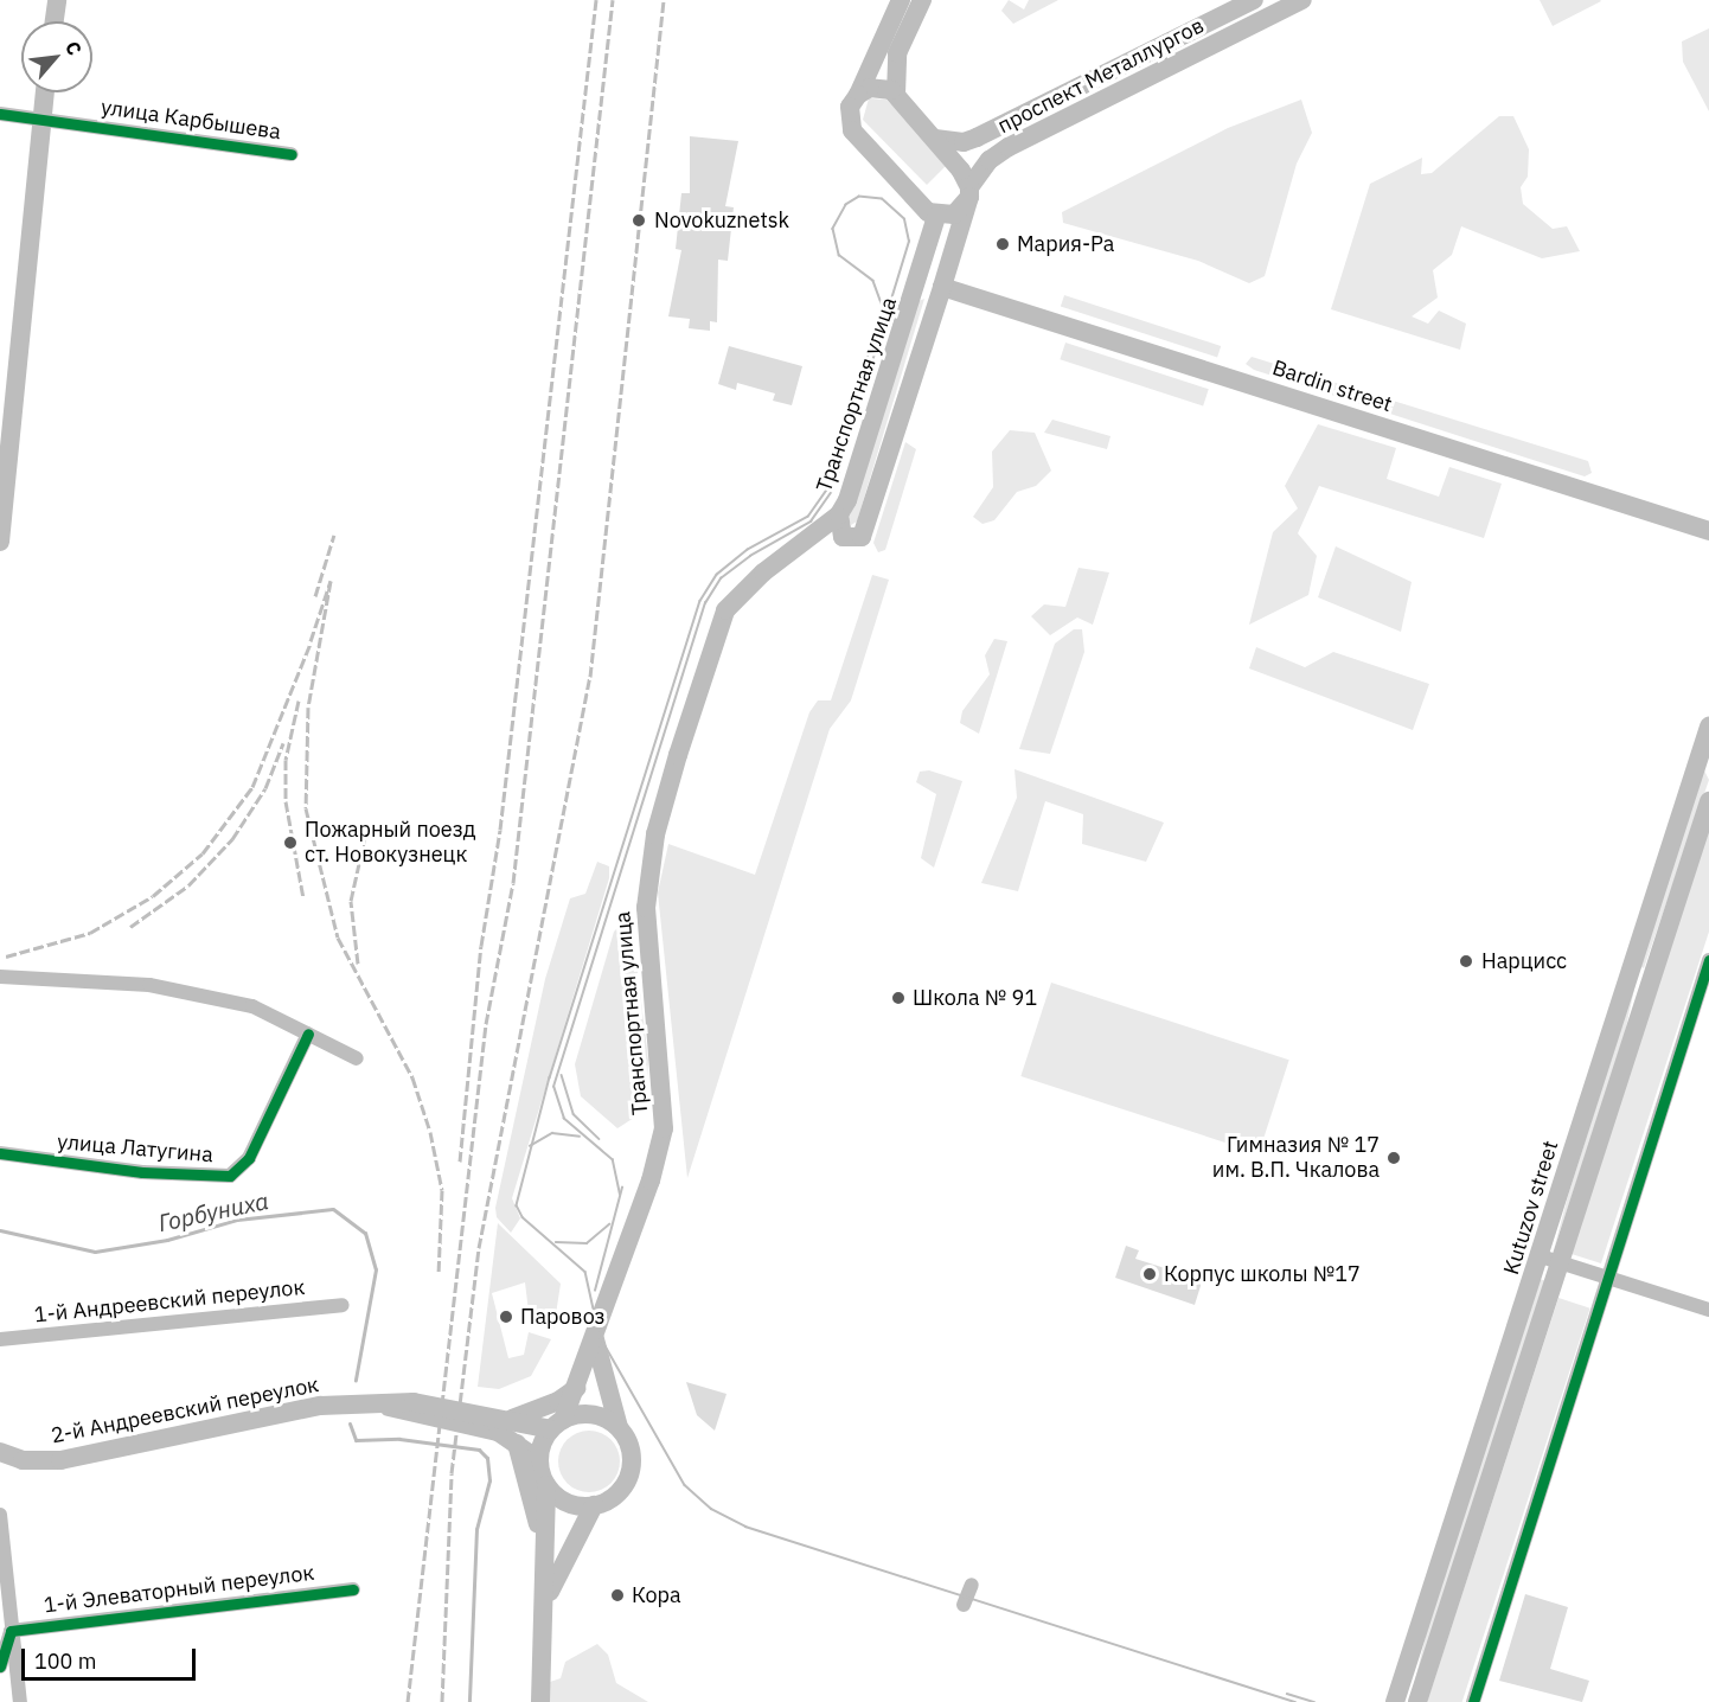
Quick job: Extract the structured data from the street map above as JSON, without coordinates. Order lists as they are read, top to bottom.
{
  "streets": {
    "main road": [
      "проспект Металлургов",
      "Bardin street",
      "Транспортная улица",
      "Kutuzov street",
      "2-й Андреевский переулок"
    ],
    "street": [
      "улица Карбышева",
      "улица Латугина",
      "1-й Андреевский переулок",
      "1-й Элеваторный переулок"
    ]
  },
  "crossings": [
    ["Bardin street", "Транспортная улица"],
    ["Транспортная улица", "2-й Андреевский переулок"]
  ],
  "water": ["Горбуниха"],
  "places": [
    "Novokuznetsk",
    "Мария-Ра",
    "Пожарный поезд ст. Новокузнецк",
    "Нарцисс",
    "Школа № 91",
    "Гимназия № 17 им. В.П. Чкалова",
    "Корпус школы №17",
    "Паровоз",
    "Кора"
  ],
  "scale_bar": "100 m",
  "north": "top right"
}
